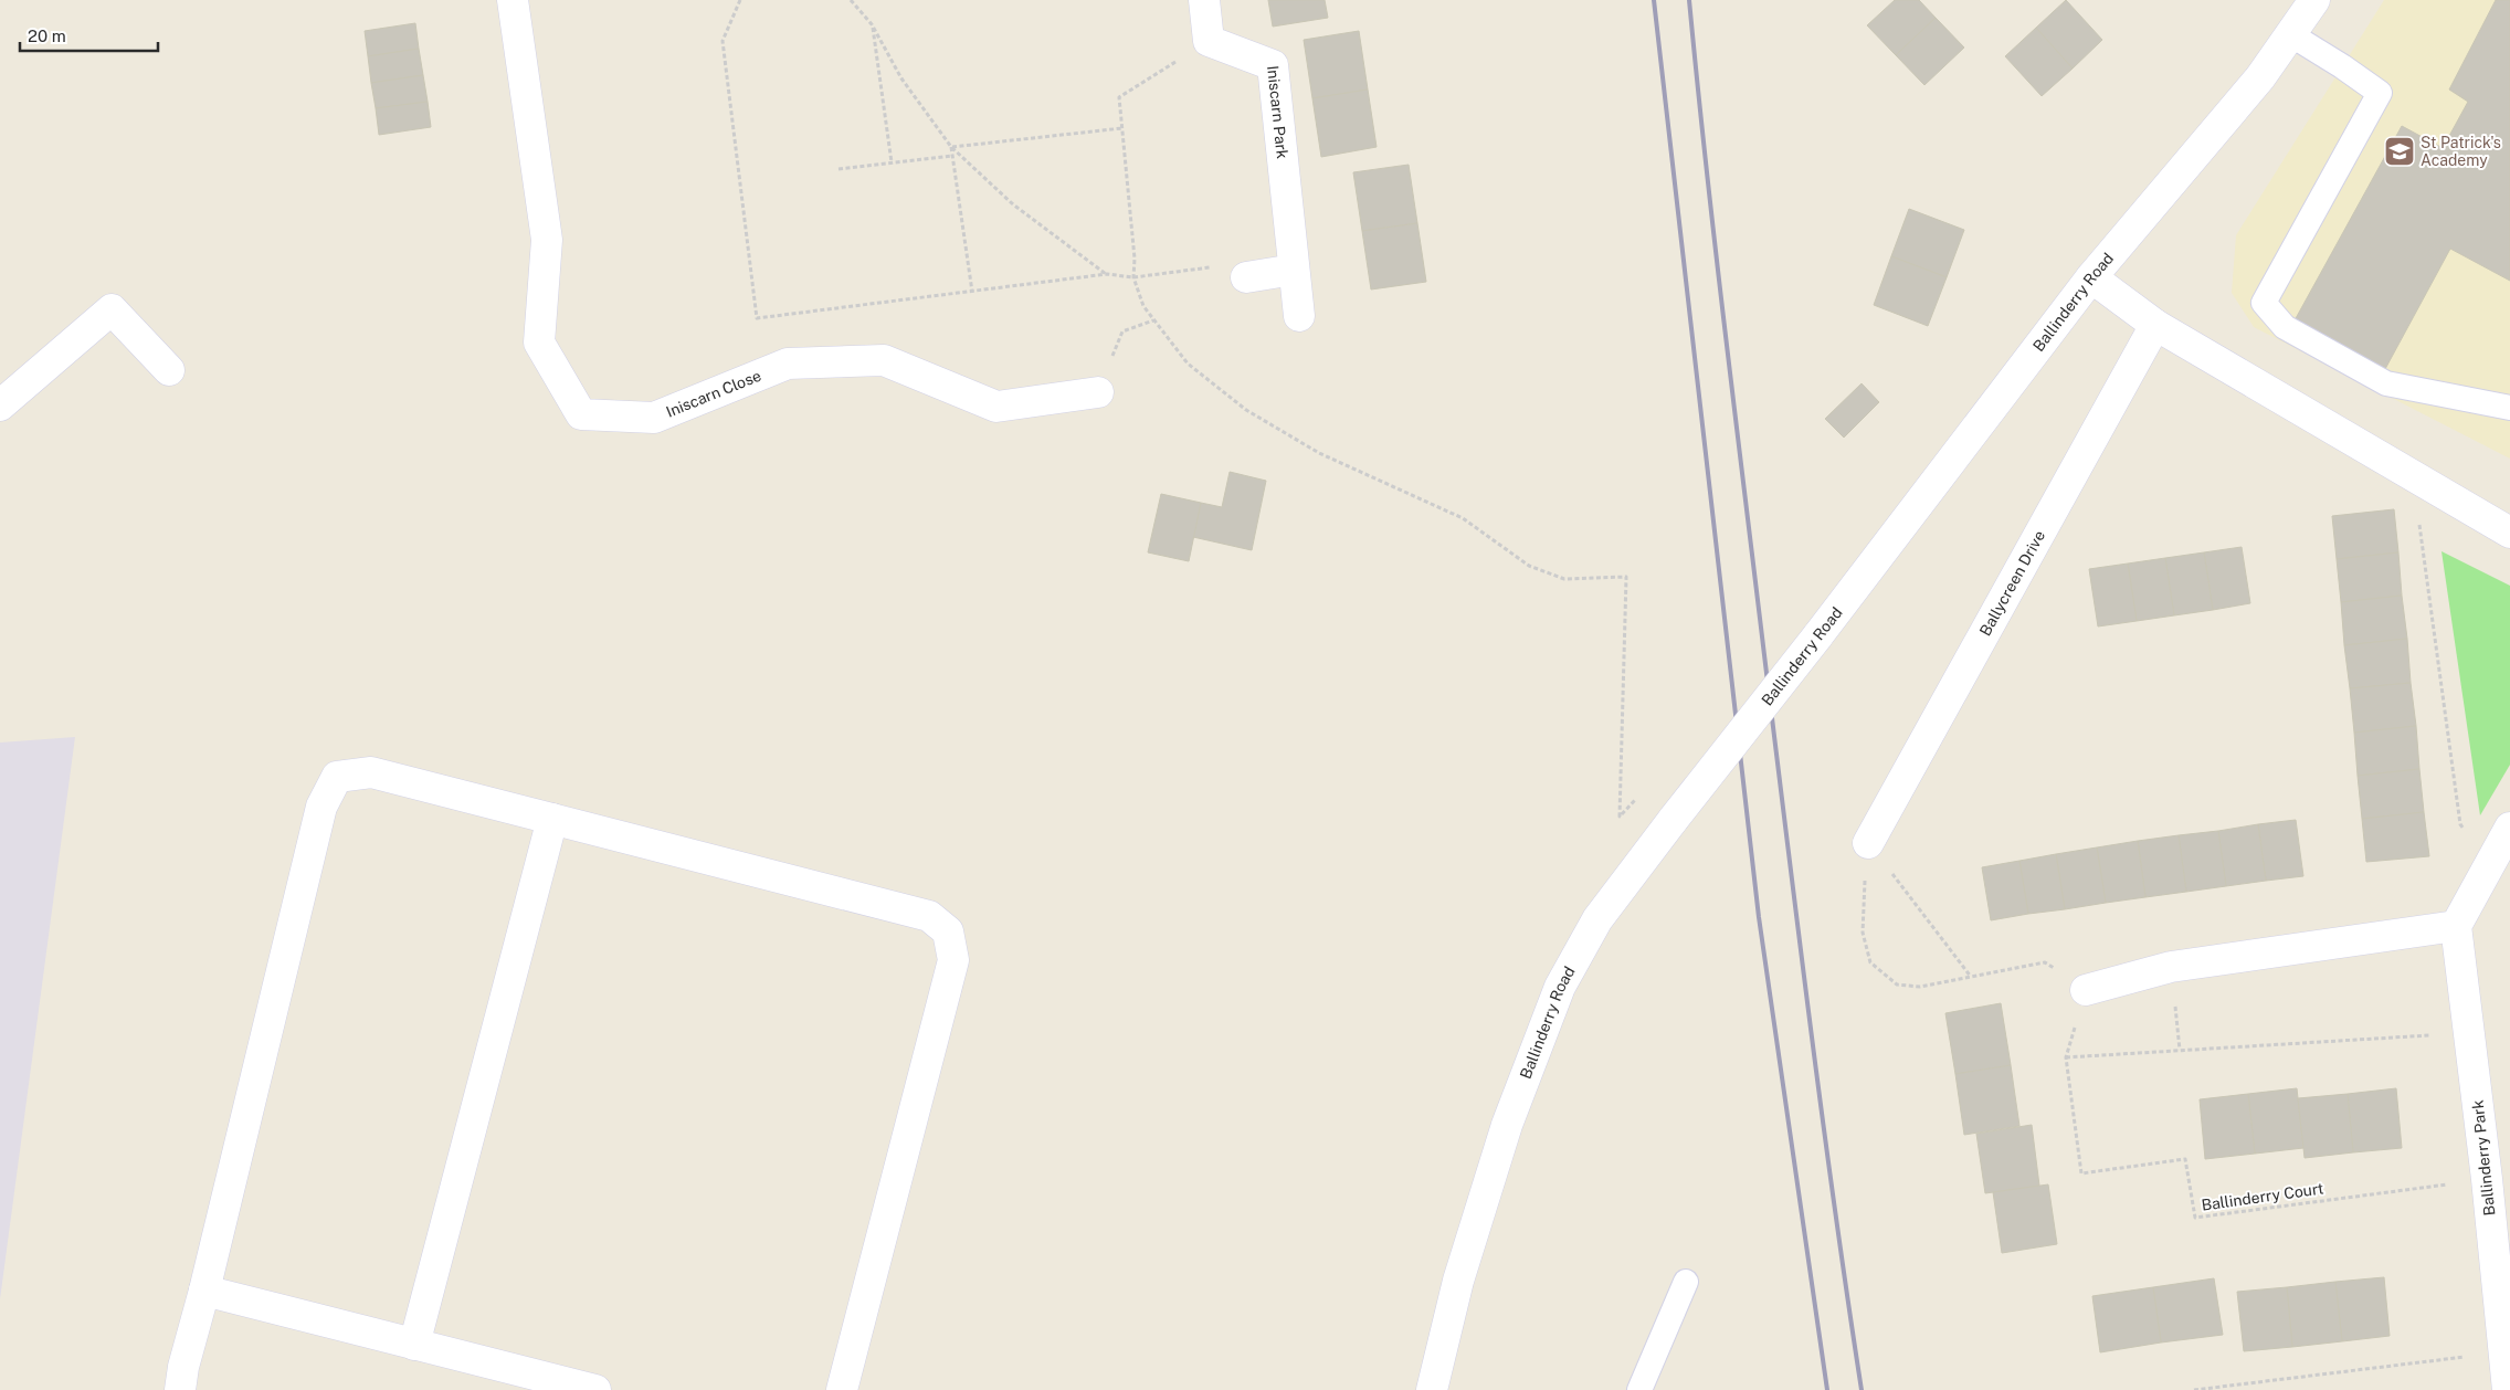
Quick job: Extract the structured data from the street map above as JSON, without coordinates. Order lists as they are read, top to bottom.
{
  "streets": {
    "street": [
      "Iniscarn Park",
      "Ballinderry Road",
      "Iniscarn Close",
      "Ballycreen Drive",
      "Ballinderry Park"
    ],
    "path": ["Ballinderry Court"]
  },
  "crossings": [
    ["Ballinderry Park", "Ballinderry Court"]
  ],
  "places": {
    "school or university": ["St Patrick's Academy"]
  },
  "scale_bar": "20 m"
}
